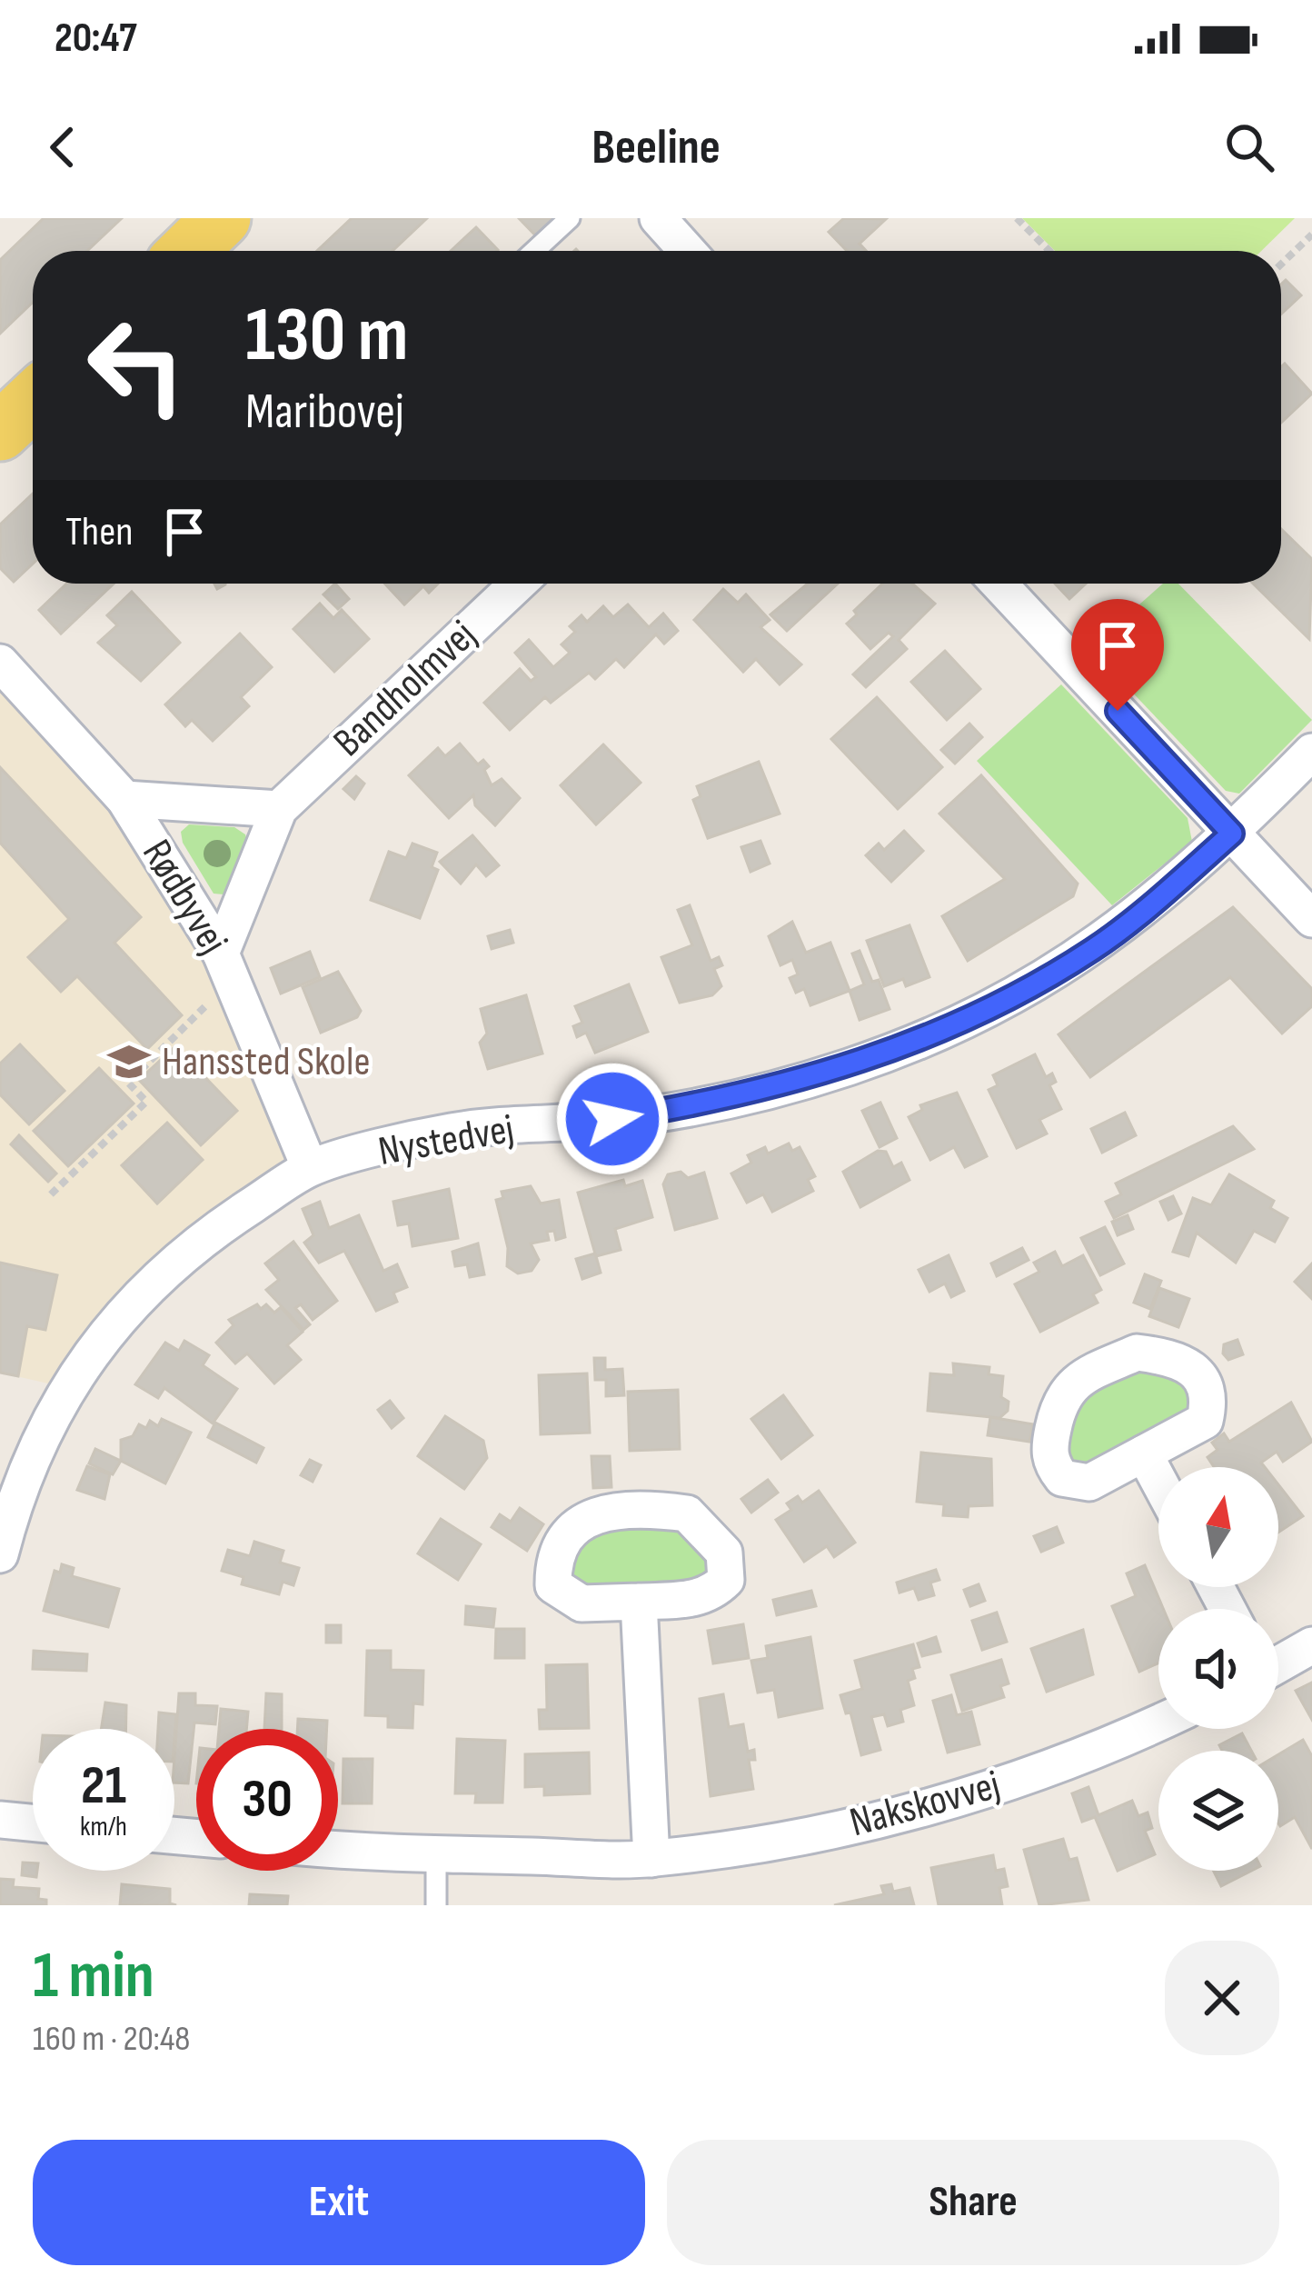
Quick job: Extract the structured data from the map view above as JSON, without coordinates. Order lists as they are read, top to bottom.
{
  "streets": {
    "street": [
      "Bandholmvej",
      "Rødbyvej",
      "Nystedvej",
      "Nakskovvej"
    ]
  },
  "crossings": [
    ["Bandholmvej", "Rødbyvej"],
    ["Rødbyvej", "Nystedvej"]
  ],
  "places": {
    "school or university": ["Hanssted Skole"]
  },
  "north": "top",
  "page": {
    "status": "20:47",
    "header": "Beeline",
    "turn": ["130 m", "Maribovej"],
    "then": "Then",
    "speed": "21 km/h",
    "limit": "30",
    "heading": ["1 min", "160 m · 20:48"],
    "buttons": ["Exit", "Share"]
  }
}
